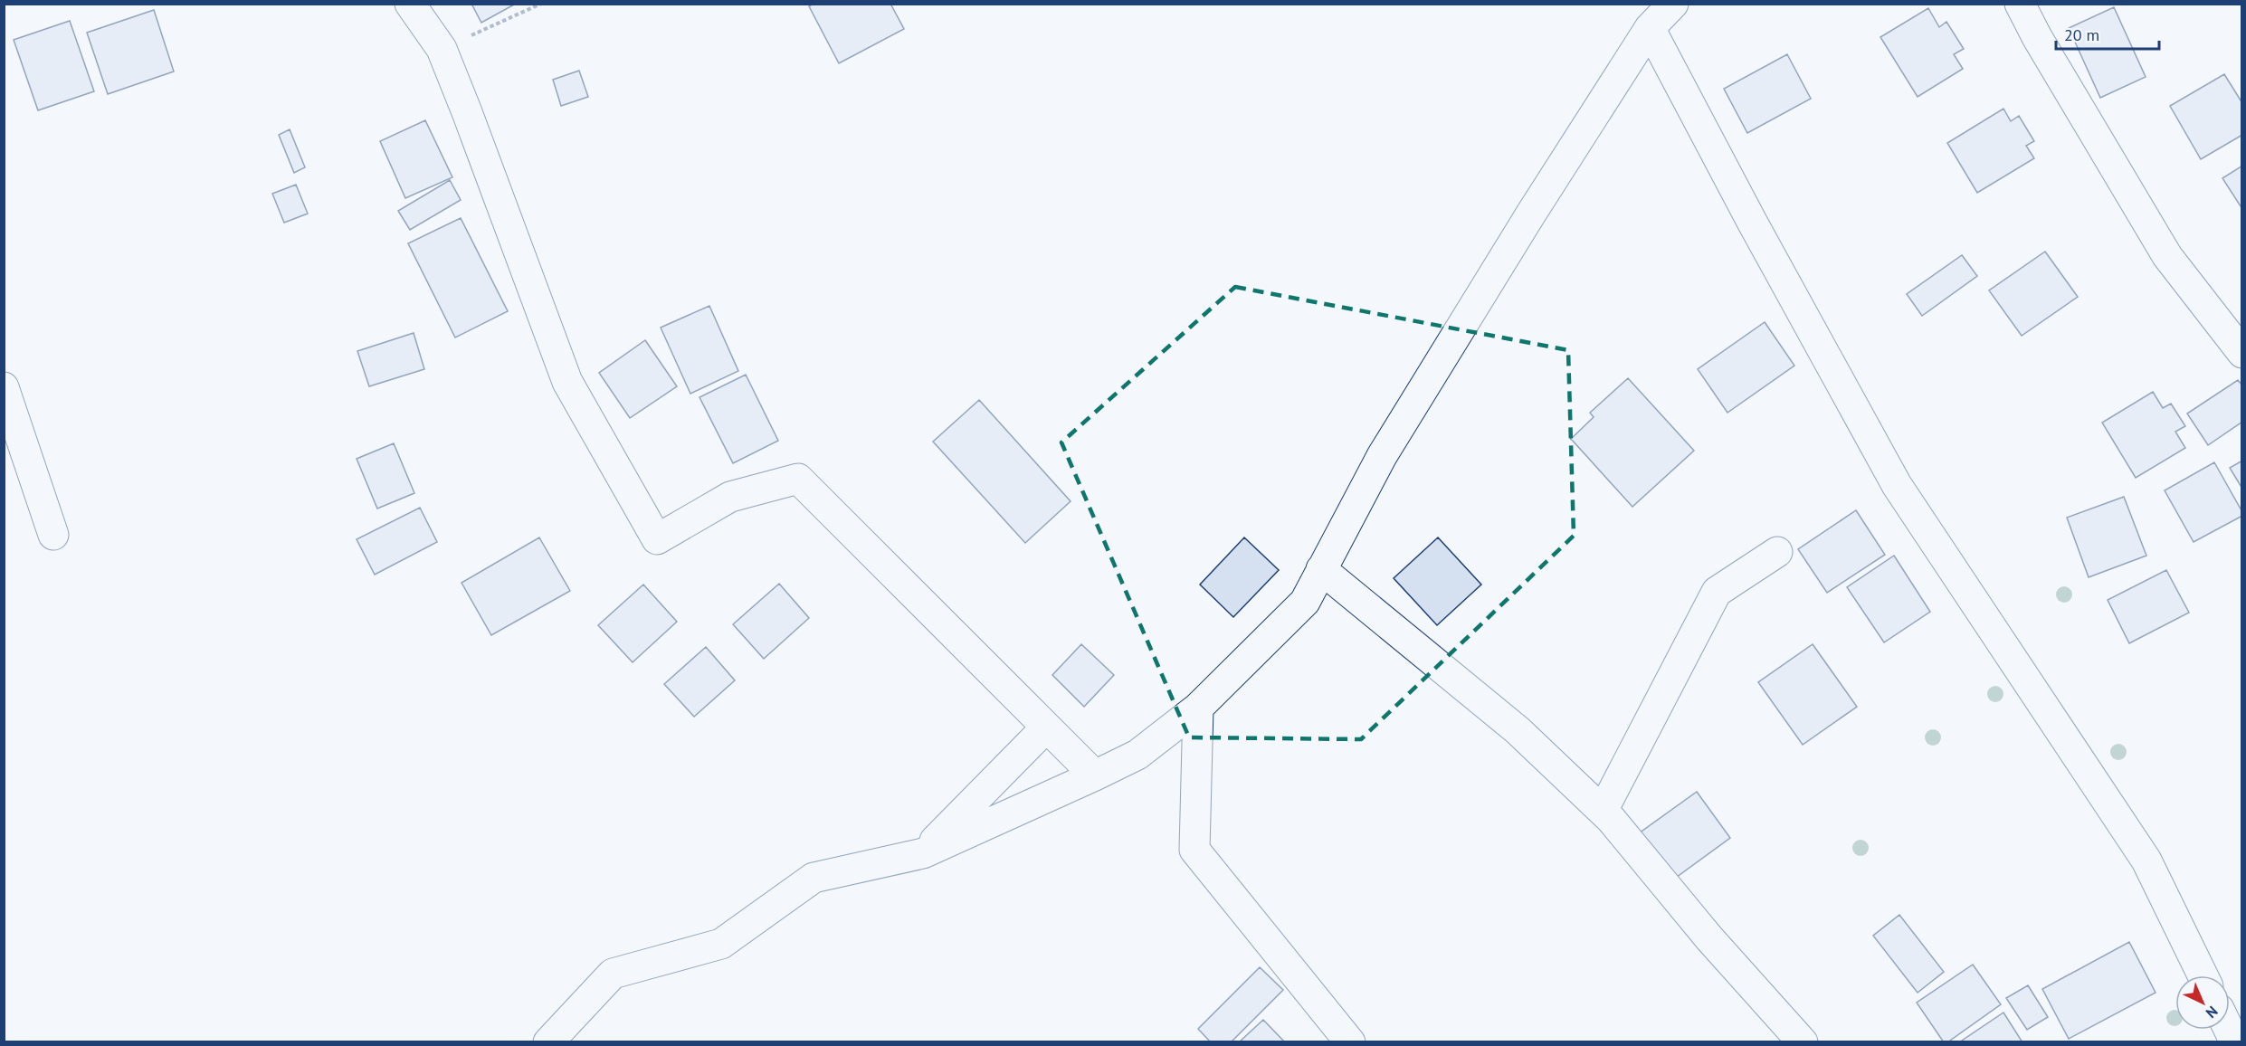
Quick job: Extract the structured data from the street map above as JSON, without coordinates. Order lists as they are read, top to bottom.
{
  "scale_bar": "20 m",
  "north": "bottom right"
}
